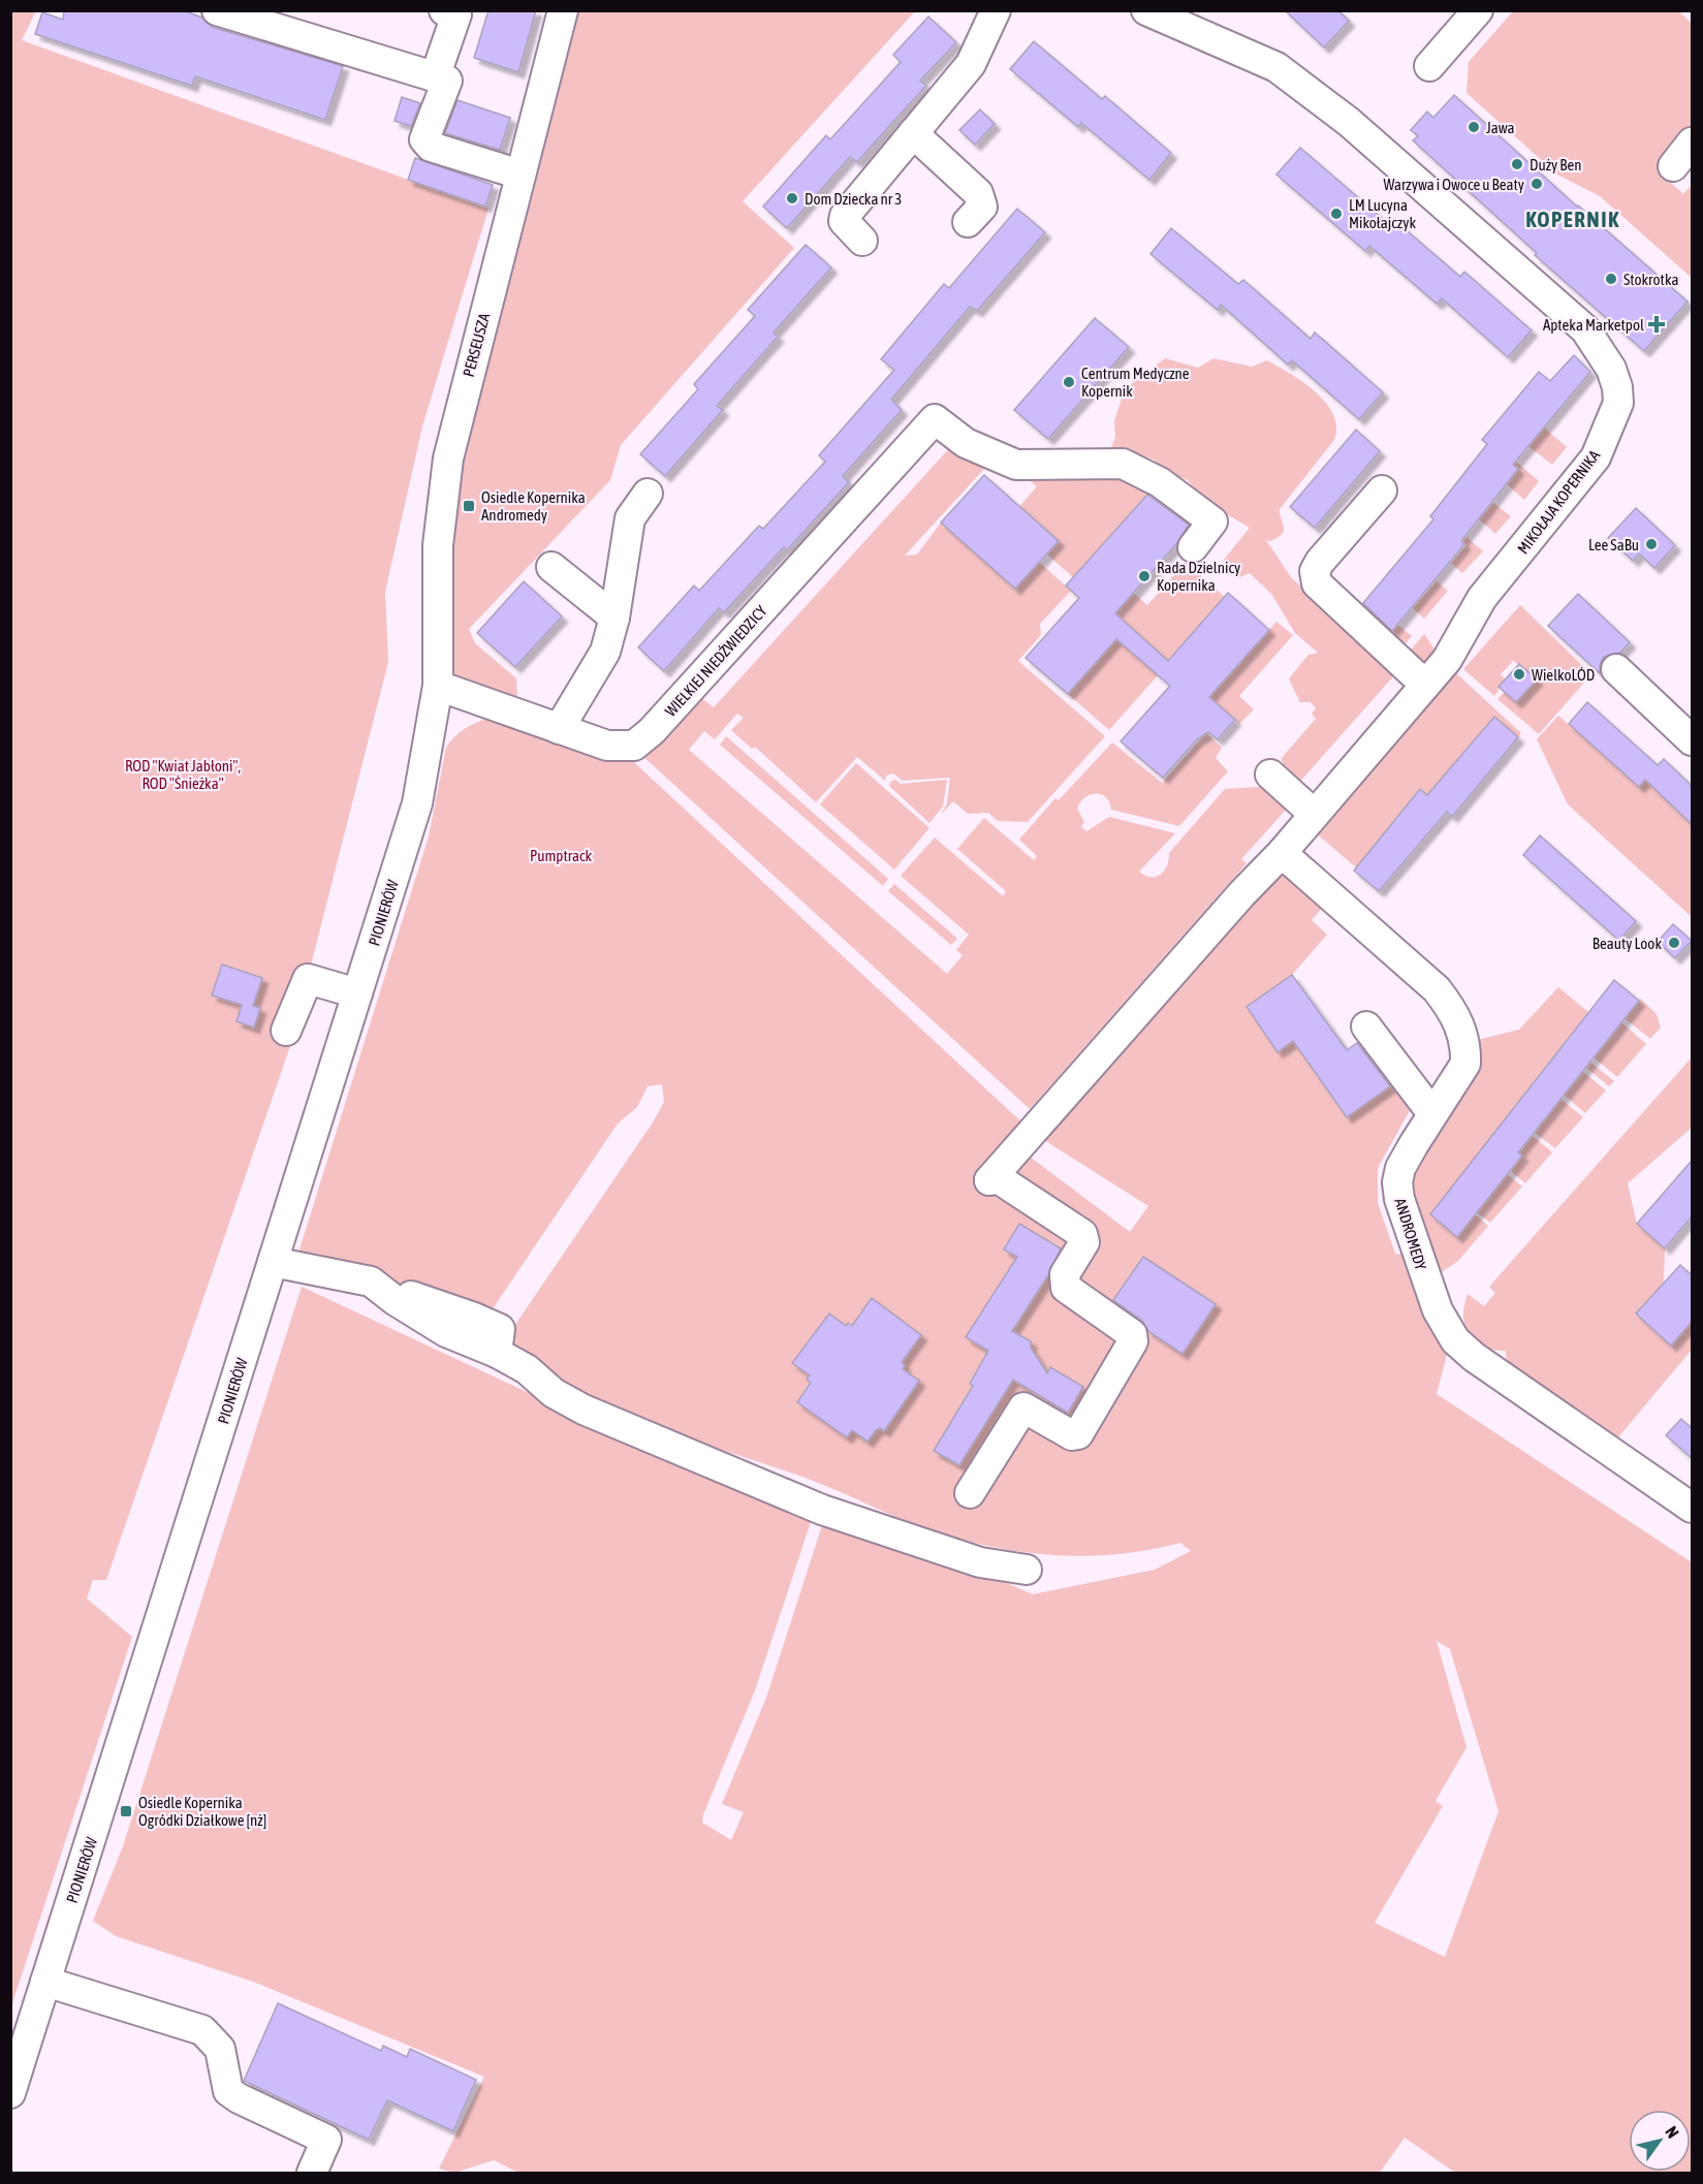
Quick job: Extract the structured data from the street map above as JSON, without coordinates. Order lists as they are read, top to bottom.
{
  "streets": {
    "street": [
      "PERSEUSZA",
      "MIKOŁAJA KOPERNIKA",
      "WIELKIEJ NIEDŹWIEDZICY",
      "PIONIERÓW",
      "ANDROMEDY"
    ]
  },
  "crossings": [
    ["PERSEUSZA", "WIELKIEJ NIEDŹWIEDZICY"],
    ["PERSEUSZA", "PIONIERÓW"],
    ["MIKOŁAJA KOPERNIKA", "ANDROMEDY"],
    ["WIELKIEJ NIEDŹWIEDZICY", "PIONIERÓW"]
  ],
  "districts": ["KOPERNIK"],
  "parks": ["ROD \"Kwiat Jabłoni\", ROD \"Śnieżka\"", "Pumptrack"],
  "places": {
    "other": [
      "Jawa",
      "Duży Ben",
      "Warzywa i Owoce u Beaty",
      "Dom Dziecka nr 3",
      "LM Lucyna Mikołajczyk",
      "Stokrotka",
      "Centrum Medyczne Kopernik",
      "Lee SaBu",
      "Rada Dzielnicy Kopernika",
      "WielkoLÓD",
      "Beauty Look"
    ],
    "health": ["Apteka Marketpol"],
    "transit": ["Osiedle Kopernika Andromedy", "Osiedle Kopernika Ogródki Działkowe [nż]"]
  },
  "north": "top right"
}
